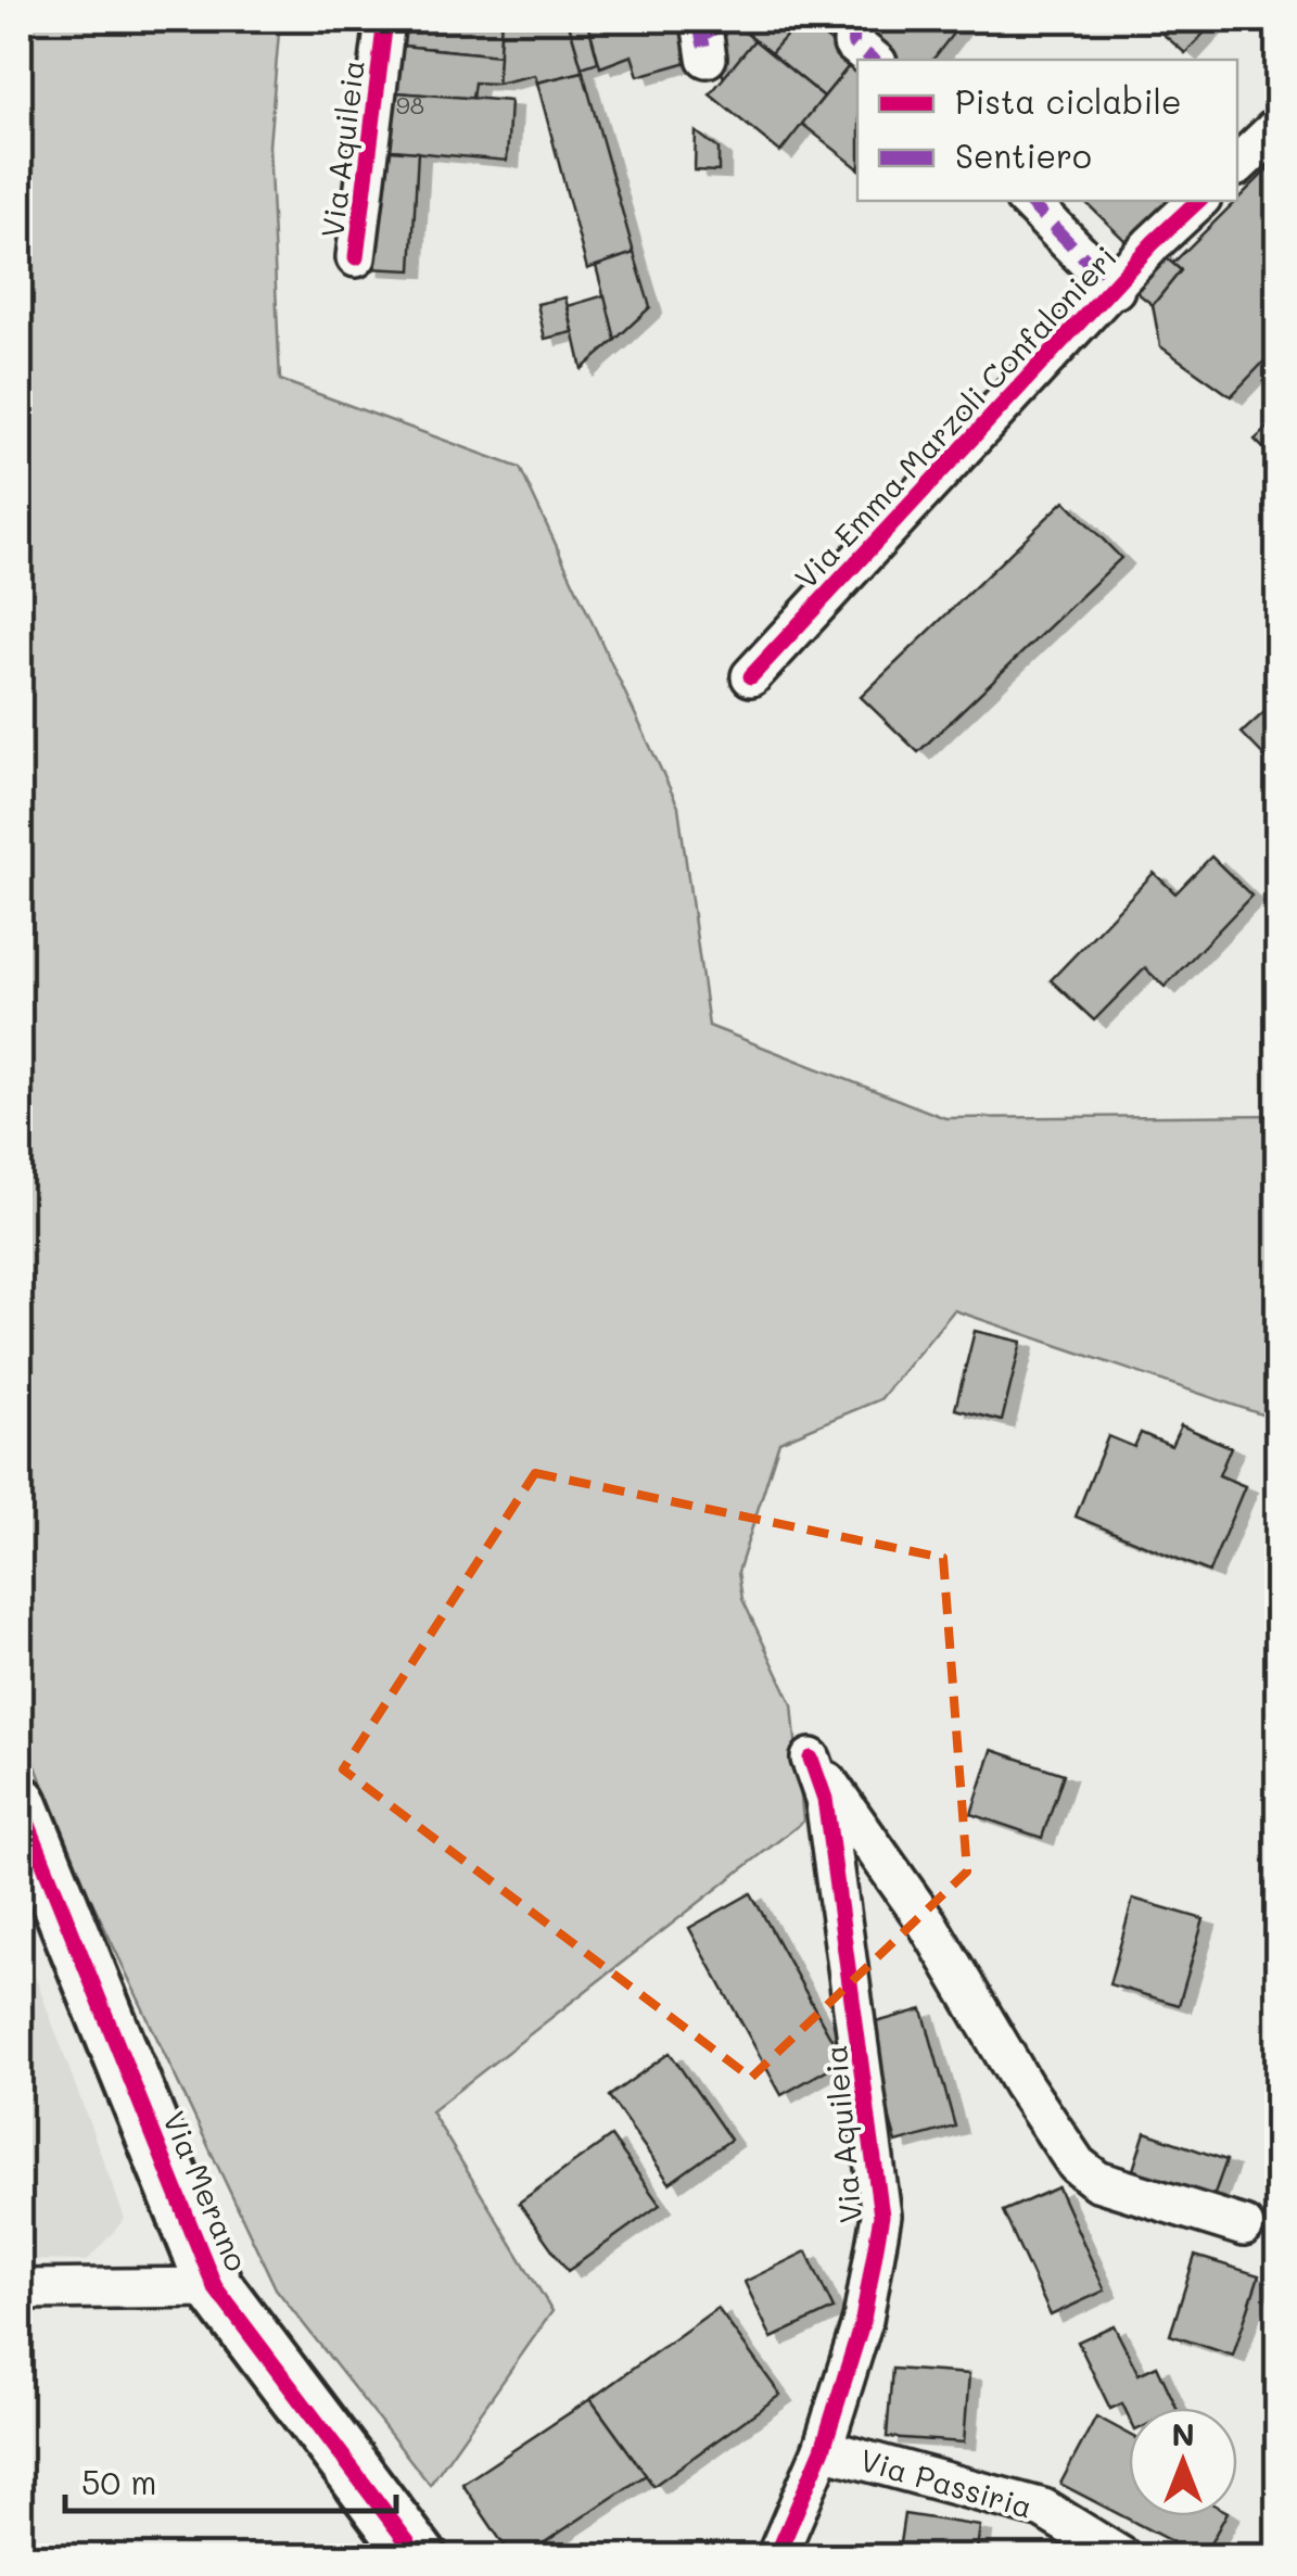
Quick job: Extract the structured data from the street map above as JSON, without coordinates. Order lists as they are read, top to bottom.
{
  "streets": {
    "street": [
      "Via Aquileia",
      "Via Emma Marzoli Confalonieri",
      "Via Merano",
      "Via Passiria"
    ]
  },
  "crossings": [
    ["Via Aquileia", "Via Passiria"]
  ],
  "house_numbers": ["98"],
  "legend": ["Pista ciclabile", "Sentiero"],
  "scale_bar": "50 m",
  "north": "top"
}
